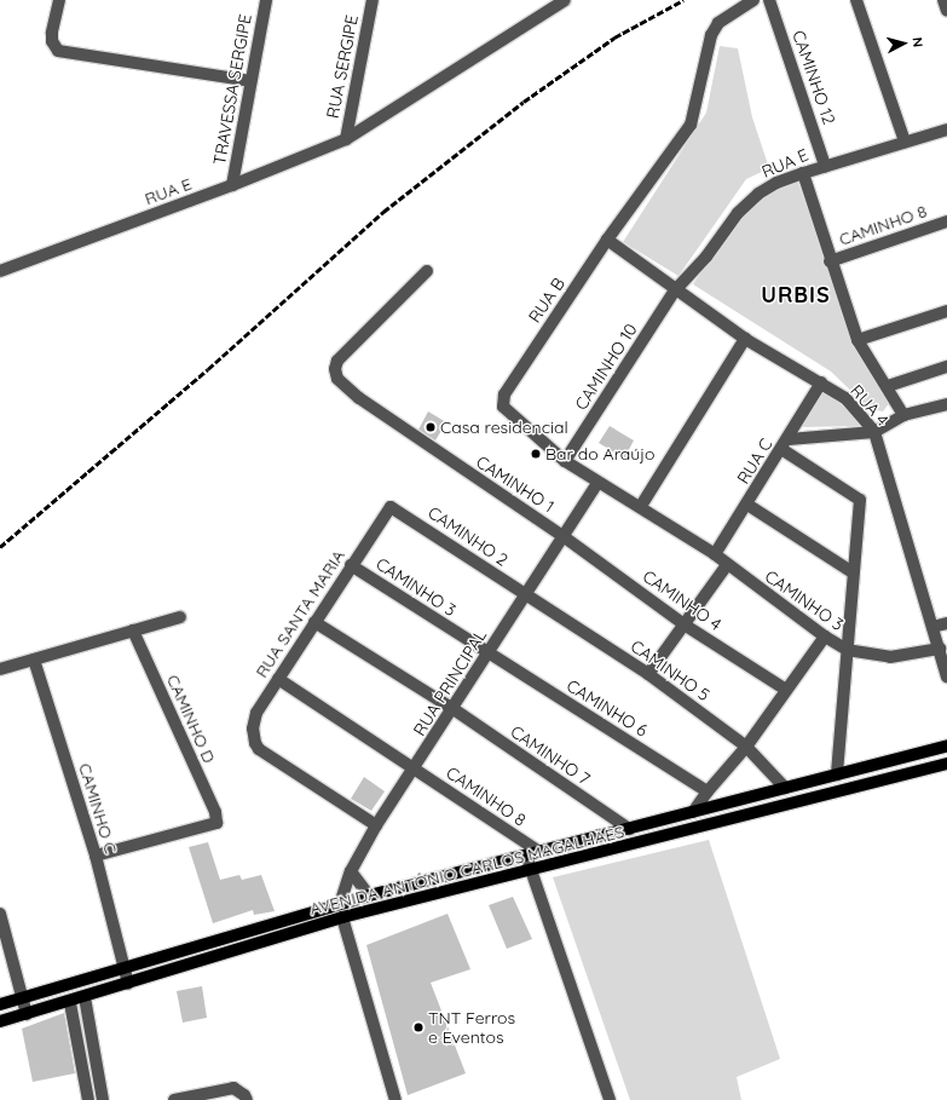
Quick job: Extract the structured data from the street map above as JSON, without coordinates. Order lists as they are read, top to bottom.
{
  "streets": {
    "main road": ["AVENIDA ANTÔNIO CARLOS MAGALHÃES"],
    "street": [
      "RUA SERGIPE",
      "CAMINHO 12",
      "TRAVESSA SERGIPE",
      "RUA E",
      "CAMINHO 8",
      "RUA B",
      "CAMINHO 10",
      "RUA 4",
      "RUA C",
      "CAMINHO 1",
      "CAMINHO 2",
      "CAMINHO 3",
      "CAMINHO 4",
      "RUA SANTA MARIA",
      "CAMINHO 5",
      "RUA PRINCIPAL",
      "CAMINHO 6",
      "CAMINHO D",
      "CAMINHO 7",
      "CAMINHO C"
    ]
  },
  "crossings": [
    ["RUA SERGIPE", "RUA E"],
    ["CAMINHO 12", "RUA E"],
    ["TRAVESSA SERGIPE", "RUA E"],
    ["RUA E", "CAMINHO 10"],
    ["RUA E", "RUA 4"],
    ["CAMINHO 8", "RUA PRINCIPAL"],
    ["CAMINHO 8", "AVENIDA ANTÔNIO CARLOS MAGALHÃES"],
    ["RUA B", "CAMINHO 10"],
    ["RUA B", "RUA 4"],
    ["RUA B", "RUA C"],
    ["RUA B", "CAMINHO 3"],
    ["RUA B", "RUA PRINCIPAL"],
    ["CAMINHO 10", "RUA 4"],
    ["RUA 4", "RUA C"],
    ["RUA 4", "CAMINHO 3"],
    ["RUA C", "CAMINHO 3"],
    ["CAMINHO 1", "CAMINHO 4"],
    ["CAMINHO 1", "RUA PRINCIPAL"],
    ["CAMINHO 2", "RUA SANTA MARIA"],
    ["CAMINHO 2", "CAMINHO 5"],
    ["CAMINHO 2", "RUA PRINCIPAL"],
    ["CAMINHO 3", "RUA SANTA MARIA"],
    ["CAMINHO 3", "RUA PRINCIPAL"],
    ["CAMINHO 3", "CAMINHO 6"],
    ["CAMINHO 4", "RUA PRINCIPAL"],
    ["RUA SANTA MARIA", "RUA PRINCIPAL"],
    ["CAMINHO 5", "RUA PRINCIPAL"],
    ["CAMINHO 5", "AVENIDA ANTÔNIO CARLOS MAGALHÃES"],
    ["RUA PRINCIPAL", "CAMINHO 6"],
    ["RUA PRINCIPAL", "CAMINHO 7"],
    ["RUA PRINCIPAL", "AVENIDA ANTÔNIO CARLOS MAGALHÃES"],
    ["CAMINHO D", "CAMINHO C"],
    ["CAMINHO 7", "AVENIDA ANTÔNIO CARLOS MAGALHÃES"],
    ["CAMINHO C", "AVENIDA ANTÔNIO CARLOS MAGALHÃES"]
  ],
  "districts": ["URBIS"],
  "places": ["Casa residencial", "Bar do Araújo", "TNT Ferros e Eventos"],
  "north": "right"
}
